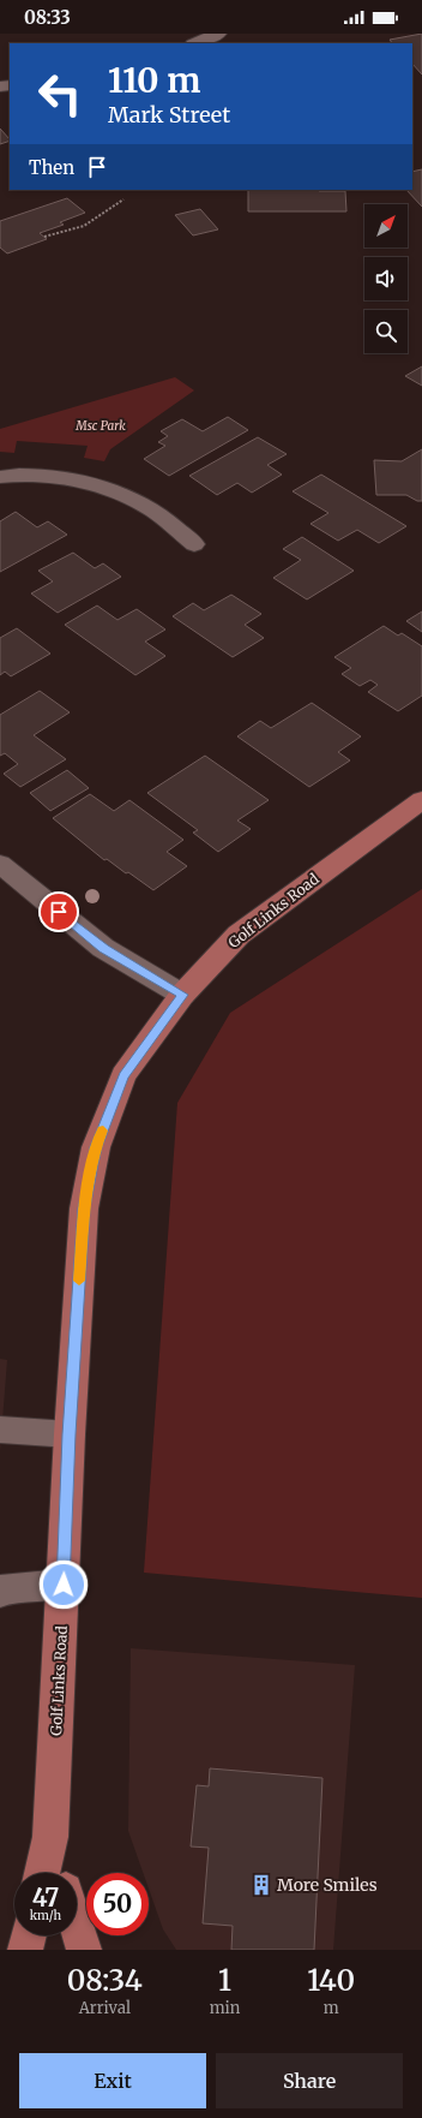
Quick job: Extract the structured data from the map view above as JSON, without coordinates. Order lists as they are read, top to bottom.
{
  "streets": {
    "main road": ["Golf Links Road"]
  },
  "parks": ["Msc Park"],
  "places": {
    "building": ["More Smiles"]
  },
  "north": "top right",
  "page": {
    "status": "08:33",
    "turn": ["110 m", "Mark Street"],
    "then": "Then",
    "speed": "47 km/h",
    "limit": "50",
    "eta": [
      "08:34",
      "Arrival",
      "1",
      "min",
      "140",
      "m"
    ],
    "buttons": ["Exit", "Share"]
  }
}
